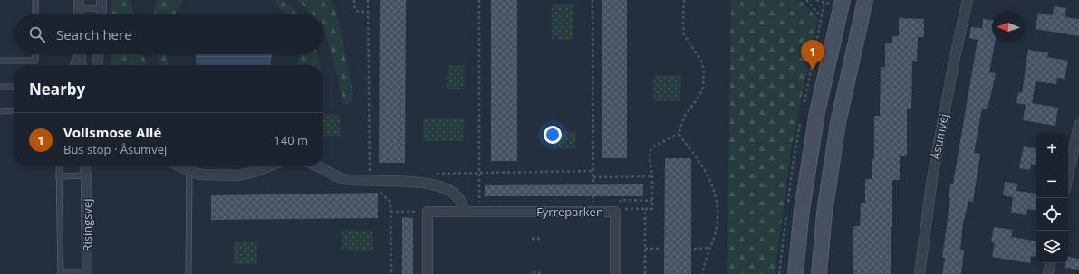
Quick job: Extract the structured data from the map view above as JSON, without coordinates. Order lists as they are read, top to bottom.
{
  "streets": {
    "street": ["Åsumvej", "Fyrreparken", "Risingsvej"]
  },
  "north": "left",
  "page": {
    "search": "Search here",
    "pins": "1",
    "heading": "Nearby",
    "list": [
      {
        "mark": "1",
        "name": "Vollsmose Allé",
        "note": "Bus stop · Åsumvej",
        "value": "140 m"
      }
    ],
    "map_buttons": ["+", "−"]
  }
}
